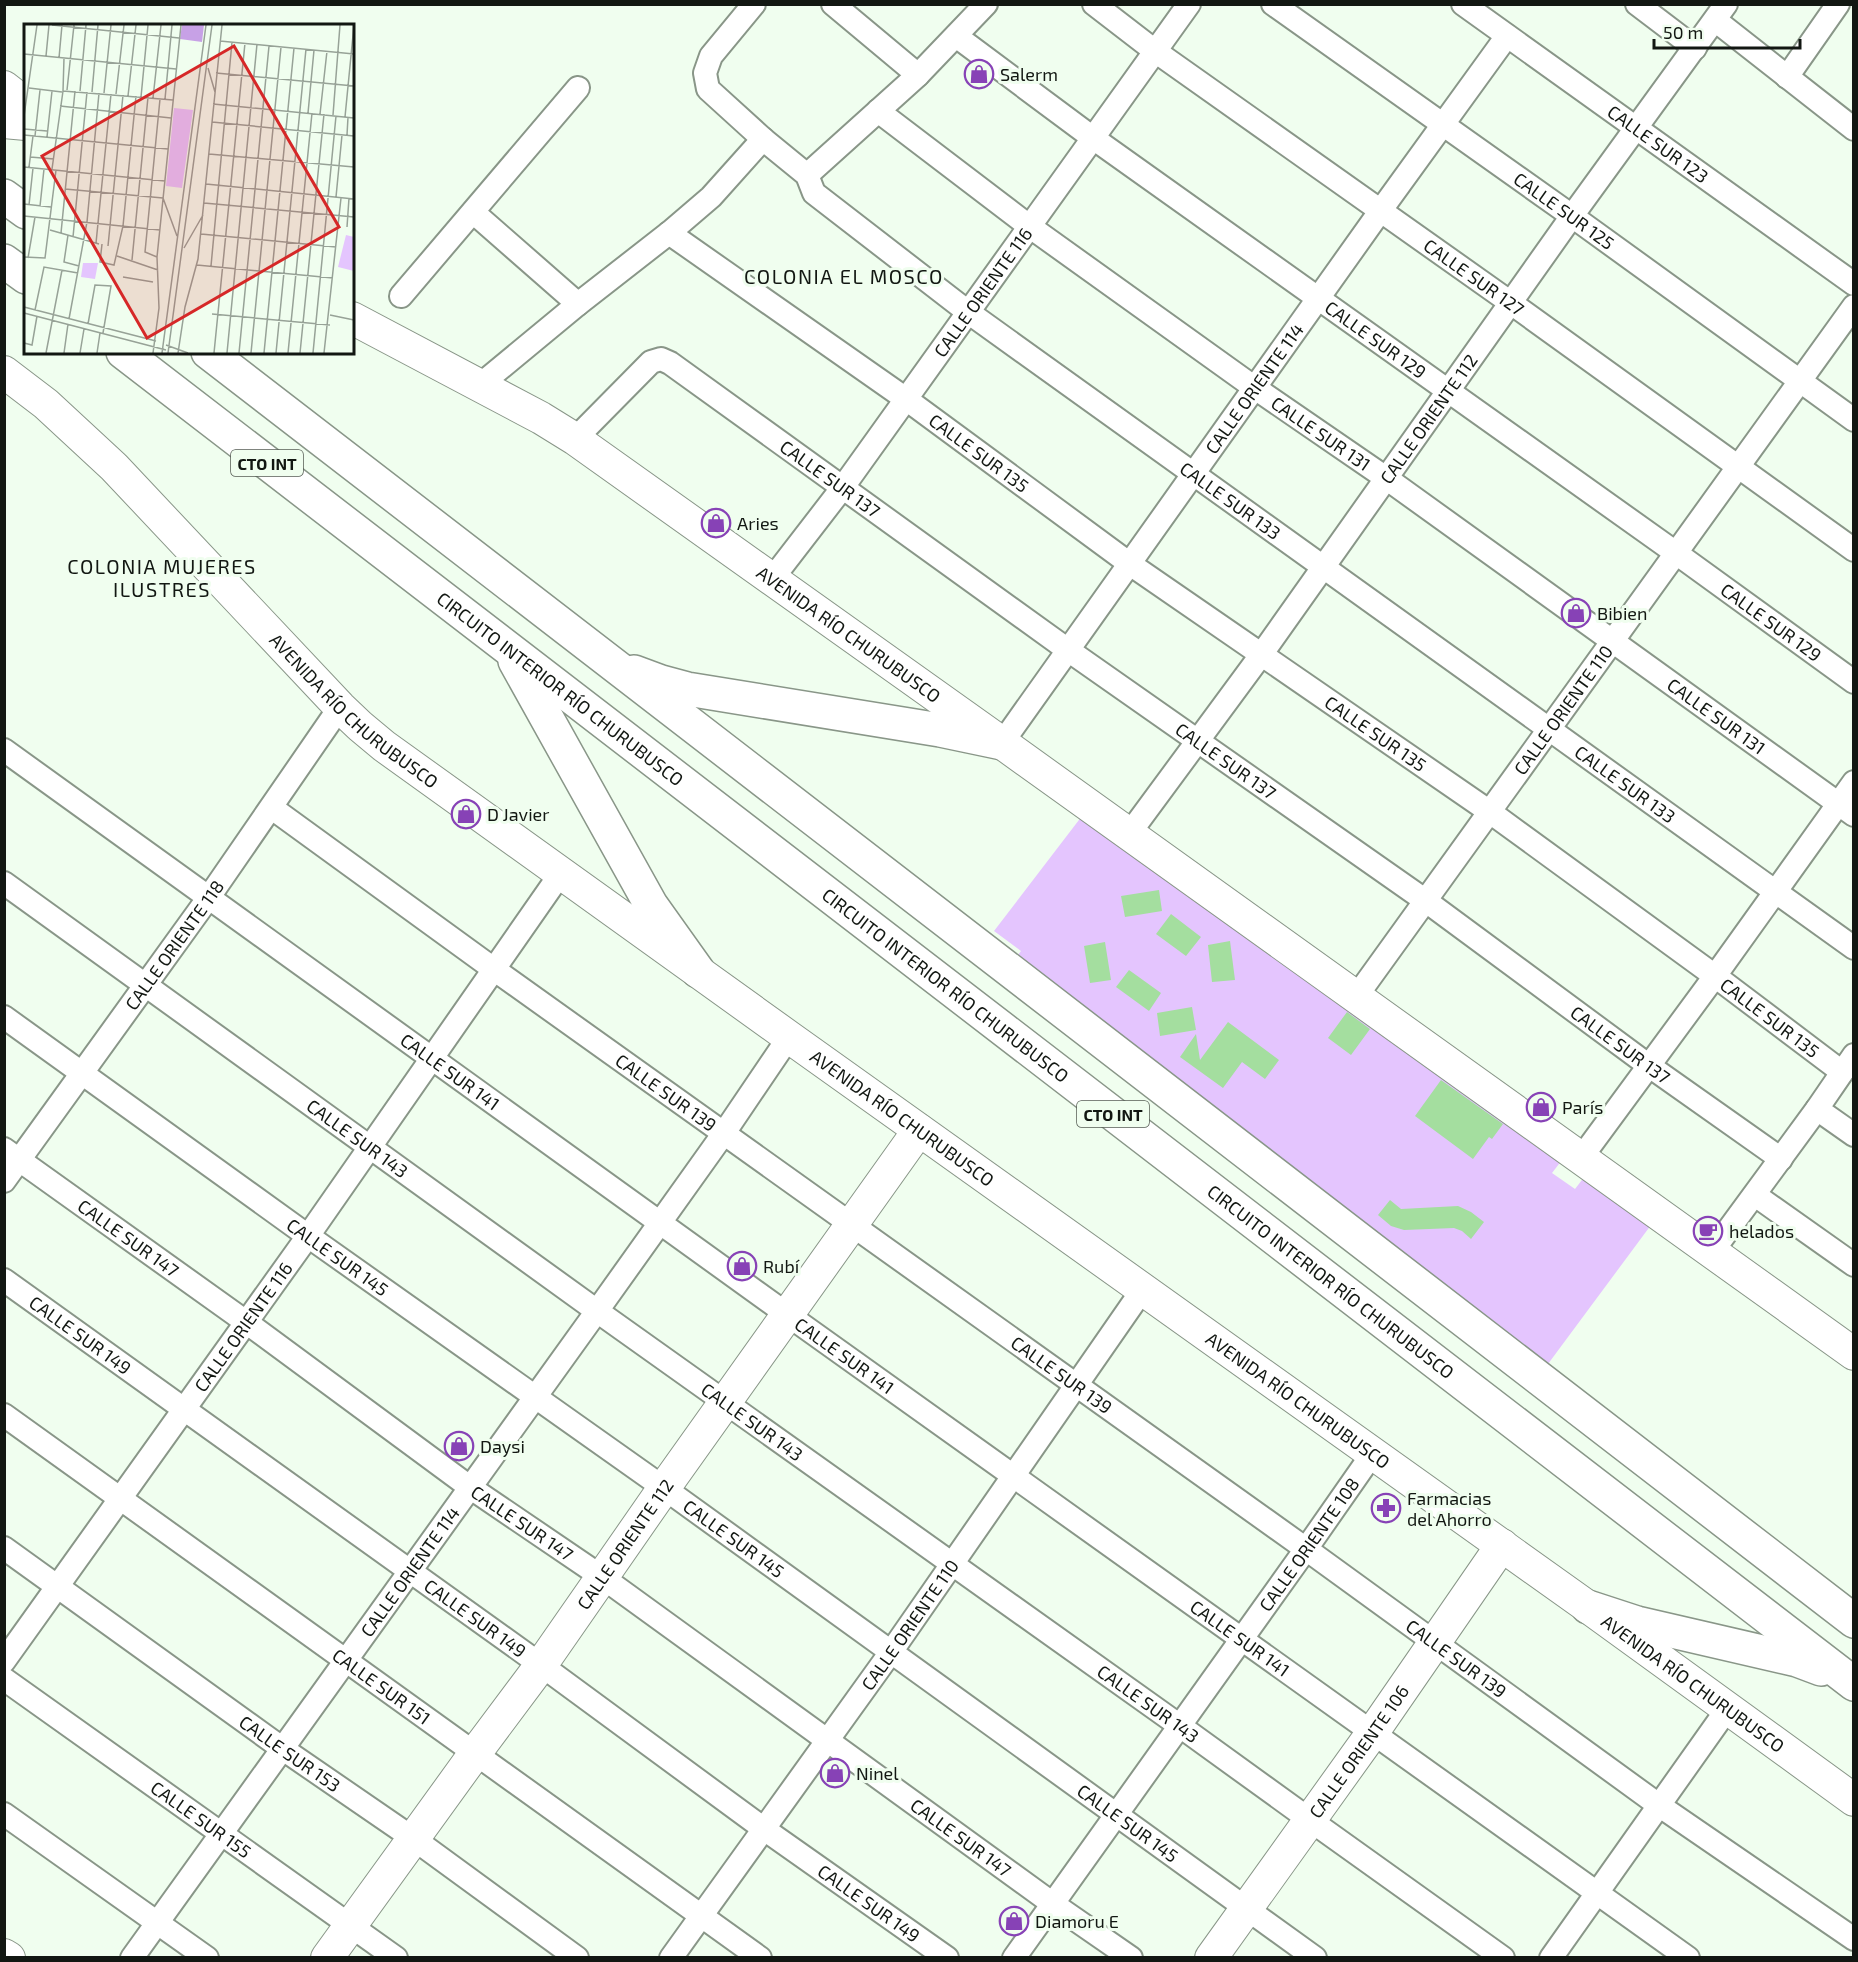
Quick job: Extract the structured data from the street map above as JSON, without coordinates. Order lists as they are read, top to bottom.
{
  "streets": {
    "highway": ["CTO INT", "CIRCUITO INTERIOR RÍO CHURUBUSCO"],
    "main road": ["CALLE ORIENTE 112", "AVENIDA RÍO CHURUBUSCO", "CALLE ORIENTE 106"],
    "street": [
      "CALLE SUR 123",
      "CALLE SUR 125",
      "CALLE SUR 127",
      "CALLE ORIENTE 116",
      "CALLE SUR 129",
      "CALLE ORIENTE 114",
      "CALLE SUR 131",
      "CALLE SUR 135",
      "CALLE SUR 137",
      "CALLE SUR 133",
      "CALLE ORIENTE 110",
      "CALLE ORIENTE 118",
      "CALLE SUR 141",
      "CALLE SUR 139",
      "CALLE SUR 143",
      "CALLE SUR 147",
      "CALLE SUR 145",
      "CALLE SUR 149",
      "CALLE ORIENTE 108",
      "CALLE SUR 151",
      "CALLE SUR 153",
      "CALLE SUR 155"
    ]
  },
  "crossings": [
    ["CALLE SUR 123", "CALLE ORIENTE 114"],
    ["CALLE SUR 123", "CALLE ORIENTE 112"],
    ["CALLE SUR 125", "CALLE ORIENTE 114"],
    ["CALLE SUR 125", "CALLE ORIENTE 112"],
    ["CALLE SUR 125", "CALLE ORIENTE 110"],
    ["CALLE SUR 127", "CALLE ORIENTE 116"],
    ["CALLE SUR 127", "CALLE ORIENTE 114"],
    ["CALLE SUR 127", "CALLE ORIENTE 112"],
    ["CALLE SUR 127", "CALLE ORIENTE 110"],
    ["CALLE ORIENTE 116", "CALLE SUR 129"],
    ["CALLE ORIENTE 116", "CALLE SUR 131"],
    ["CALLE ORIENTE 116", "CALLE SUR 135"],
    ["CALLE ORIENTE 116", "CALLE SUR 137"],
    ["CALLE ORIENTE 116", "CALLE SUR 133"],
    ["CALLE ORIENTE 116", "AVENIDA RÍO CHURUBUSCO"],
    ["CALLE ORIENTE 116", "CALLE SUR 141"],
    ["CALLE ORIENTE 116", "CALLE SUR 139"],
    ["CALLE ORIENTE 116", "CALLE SUR 143"],
    ["CALLE ORIENTE 116", "CALLE SUR 147"],
    ["CALLE ORIENTE 116", "CALLE SUR 145"],
    ["CALLE ORIENTE 116", "CALLE SUR 149"],
    ["CALLE ORIENTE 116", "CALLE SUR 151"],
    ["CALLE ORIENTE 116", "CALLE SUR 153"],
    ["CALLE SUR 129", "CALLE ORIENTE 114"],
    ["CALLE SUR 129", "CALLE ORIENTE 112"],
    ["CALLE SUR 129", "CALLE ORIENTE 110"],
    ["CALLE ORIENTE 114", "CALLE SUR 131"],
    ["CALLE ORIENTE 114", "CALLE SUR 135"],
    ["CALLE ORIENTE 114", "CALLE SUR 137"],
    ["CALLE ORIENTE 114", "CALLE SUR 133"],
    ["CALLE ORIENTE 114", "AVENIDA RÍO CHURUBUSCO"],
    ["CALLE ORIENTE 114", "CALLE SUR 141"],
    ["CALLE ORIENTE 114", "CALLE SUR 139"],
    ["CALLE ORIENTE 114", "CALLE SUR 143"],
    ["CALLE ORIENTE 114", "CALLE SUR 147"],
    ["CALLE ORIENTE 114", "CALLE SUR 145"],
    ["CALLE ORIENTE 114", "CALLE SUR 149"],
    ["CALLE ORIENTE 114", "CALLE SUR 151"],
    ["CALLE ORIENTE 114", "CALLE SUR 153"],
    ["CALLE ORIENTE 114", "CALLE SUR 155"],
    ["CALLE ORIENTE 112", "CALLE SUR 131"],
    ["CALLE ORIENTE 112", "CALLE SUR 135"],
    ["CALLE ORIENTE 112", "CALLE SUR 137"],
    ["CALLE ORIENTE 112", "CALLE SUR 133"],
    ["CALLE ORIENTE 112", "AVENIDA RÍO CHURUBUSCO"],
    ["CALLE ORIENTE 112", "CALLE SUR 141"],
    ["CALLE ORIENTE 112", "CALLE SUR 139"],
    ["CALLE ORIENTE 112", "CALLE SUR 143"],
    ["CALLE ORIENTE 112", "CALLE SUR 147"],
    ["CALLE ORIENTE 112", "CALLE SUR 145"],
    ["CALLE ORIENTE 112", "CALLE SUR 149"],
    ["CALLE ORIENTE 112", "CALLE SUR 151"],
    ["CALLE ORIENTE 112", "CALLE SUR 153"],
    ["CALLE ORIENTE 112", "CALLE SUR 155"],
    ["CALLE SUR 131", "CALLE ORIENTE 110"],
    ["CALLE SUR 135", "CALLE ORIENTE 110"],
    ["CALLE SUR 137", "AVENIDA RÍO CHURUBUSCO"],
    ["CALLE SUR 137", "CALLE ORIENTE 110"],
    ["CALLE SUR 133", "CALLE ORIENTE 110"],
    ["AVENIDA RÍO CHURUBUSCO", "CALLE ORIENTE 110"],
    ["AVENIDA RÍO CHURUBUSCO", "CALLE ORIENTE 118"],
    ["AVENIDA RÍO CHURUBUSCO", "CALLE ORIENTE 108"],
    ["AVENIDA RÍO CHURUBUSCO", "CALLE ORIENTE 106"],
    ["CALLE ORIENTE 110", "CALLE SUR 141"],
    ["CALLE ORIENTE 110", "CALLE SUR 139"],
    ["CALLE ORIENTE 110", "CALLE SUR 143"],
    ["CALLE ORIENTE 110", "CALLE SUR 147"],
    ["CALLE ORIENTE 110", "CALLE SUR 145"],
    ["CALLE ORIENTE 110", "CALLE SUR 149"],
    ["CALLE ORIENTE 110", "CALLE SUR 151"],
    ["CALLE ORIENTE 118", "CALLE SUR 141"],
    ["CALLE ORIENTE 118", "CALLE SUR 139"],
    ["CALLE ORIENTE 118", "CALLE SUR 143"],
    ["CALLE ORIENTE 118", "CALLE SUR 147"],
    ["CALLE ORIENTE 118", "CALLE SUR 145"],
    ["CALLE SUR 141", "CALLE ORIENTE 108"],
    ["CALLE SUR 141", "CALLE ORIENTE 106"],
    ["CALLE SUR 139", "CALLE ORIENTE 108"],
    ["CALLE SUR 139", "CALLE ORIENTE 106"],
    ["CALLE SUR 143", "CALLE ORIENTE 108"],
    ["CALLE SUR 143", "CALLE ORIENTE 106"],
    ["CALLE SUR 147", "CALLE ORIENTE 108"],
    ["CALLE SUR 145", "CALLE ORIENTE 108"],
    ["CALLE SUR 145", "CALLE ORIENTE 106"]
  ],
  "districts": ["COLONIA EL MOSCO", "COLONIA MUJERES ILUSTRES"],
  "places": {
    "shop": [
      "Salerm",
      "Aries",
      "Bibien",
      "D Javier",
      "París",
      "Rubí",
      "Daysi",
      "Ninel",
      "Diamoru E"
    ],
    "cafe": ["helados"],
    "pharmacy": ["Farmacias del Ahorro"]
  },
  "scale_bar": "50 m"
}
